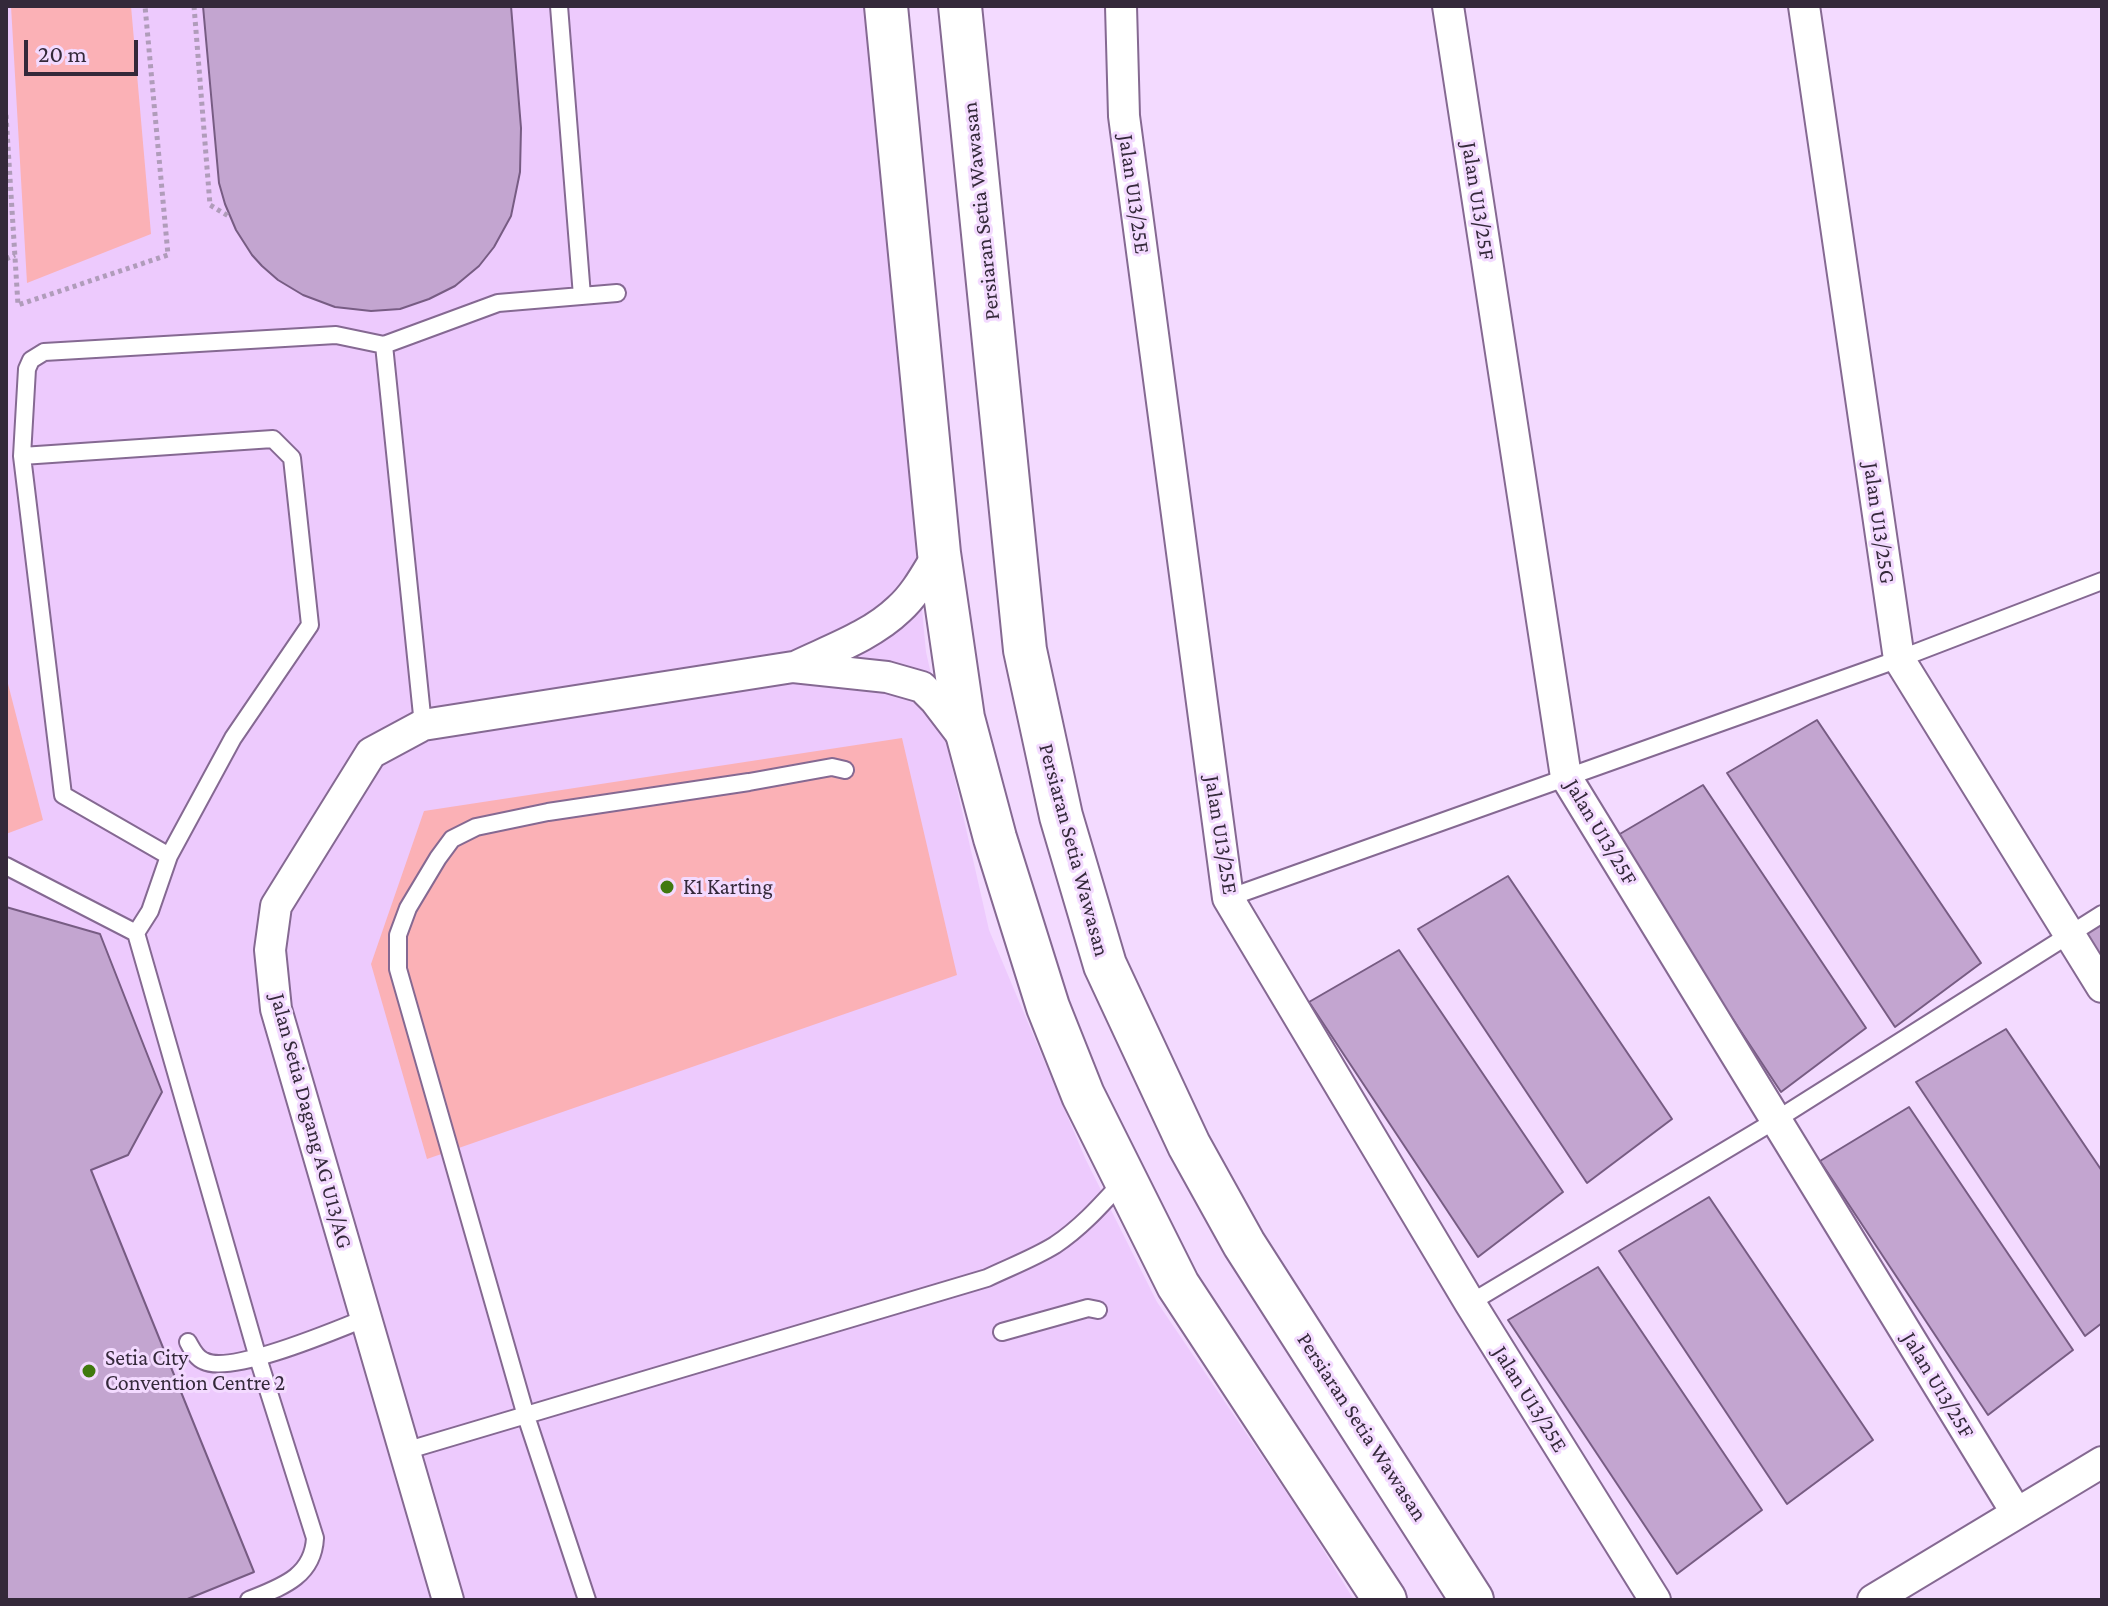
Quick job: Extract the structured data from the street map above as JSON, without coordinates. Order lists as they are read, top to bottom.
{
  "streets": {
    "street": [
      "Jalan U13/25E",
      "Jalan U13/25F",
      "Persiaran Setia Wawasan",
      "Jalan U13/25G",
      "Jalan Setia Dagang AG U13/AG"
    ]
  },
  "places": ["K1 Karting", "Setia City Convention Centre 2"],
  "scale_bar": "20 m"
}
